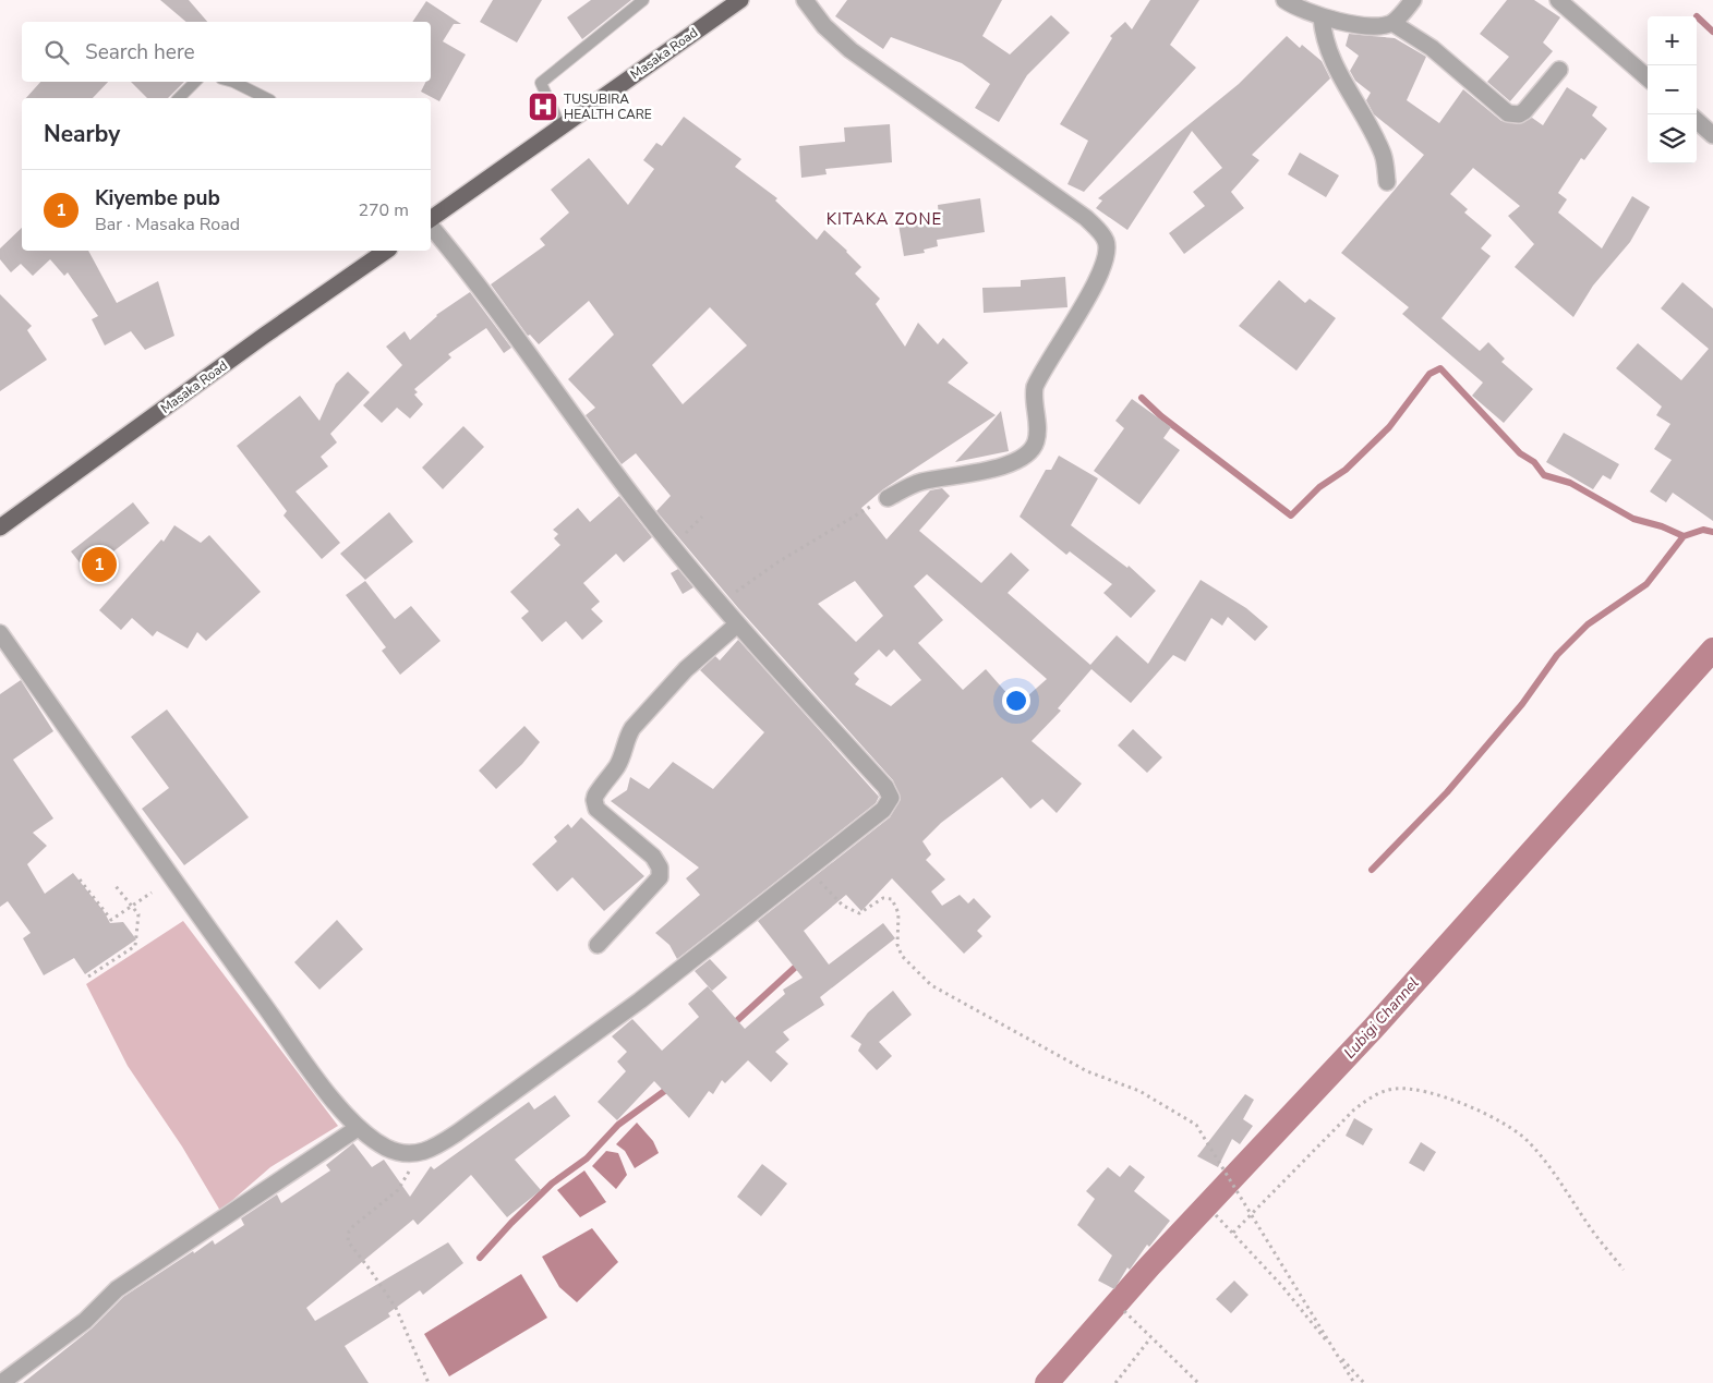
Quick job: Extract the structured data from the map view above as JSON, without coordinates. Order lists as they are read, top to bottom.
{
  "streets": {
    "main road": ["Masaka Road"]
  },
  "districts": ["KITAKA ZONE"],
  "water": ["Lubigi Channel"],
  "places": {
    "hospital": ["TUSUBIRA HEALTH CARE"]
  },
  "page": {
    "map_buttons": ["+", "−"],
    "search": "Search here",
    "heading": "Nearby",
    "list": [
      {
        "mark": "1",
        "name": "Kiyembe pub",
        "note": "Bar · Masaka Road",
        "value": "270 m"
      }
    ],
    "pins": "1"
  }
}
